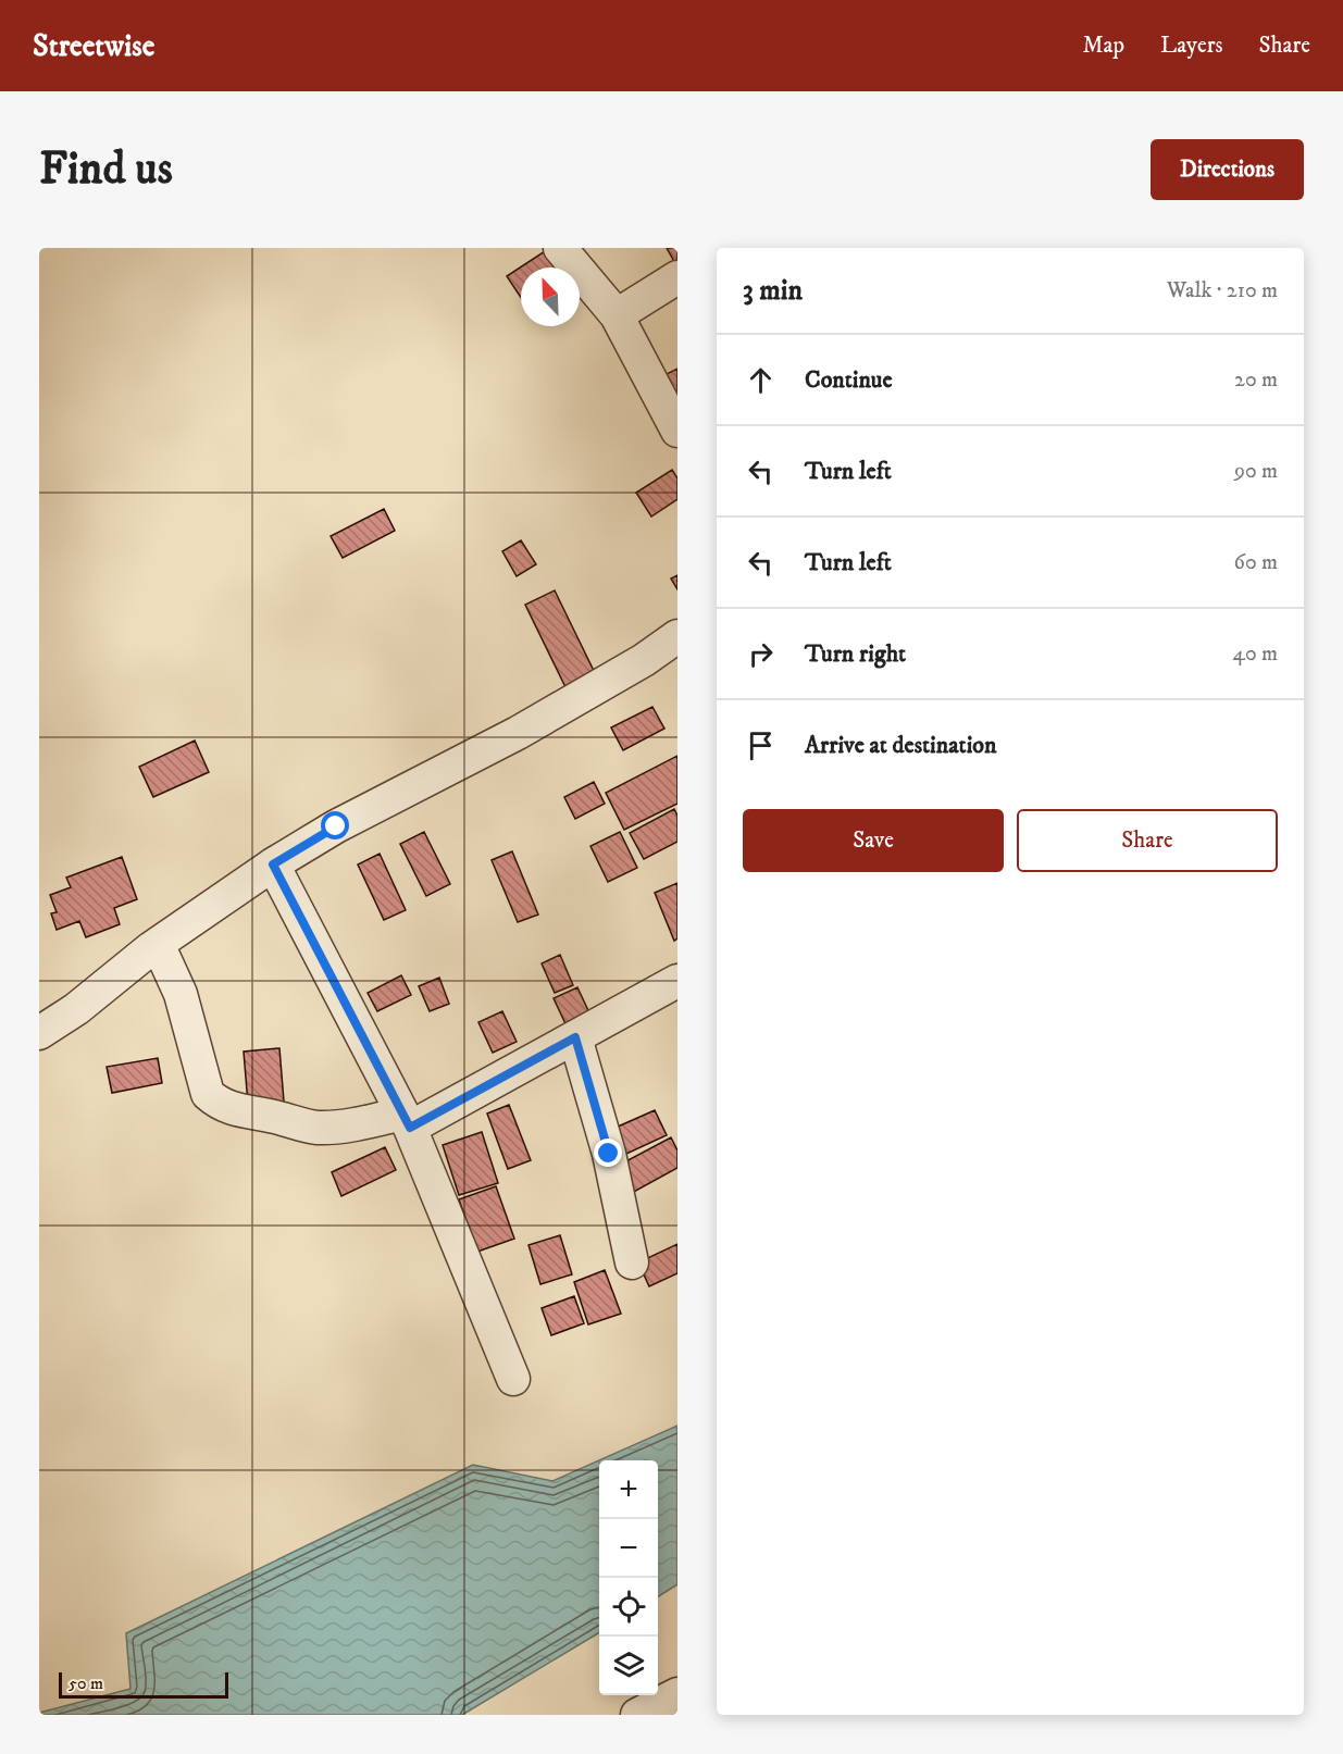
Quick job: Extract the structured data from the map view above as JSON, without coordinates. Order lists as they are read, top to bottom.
{
  "scale_bar": "50 m",
  "north": "top left",
  "page": {
    "header": "Streetwise",
    "nav": ["Map", "Layers", "Share"],
    "buttons": [
      "Directions",
      ["Save", "Share"]
    ],
    "title": "Find us",
    "heading": ["3 min", "Walk · 210 m"],
    "list": [
      ["Continue", "20 m"],
      ["Turn left", "90 m"],
      ["Turn left", "60 m"],
      ["Turn right", "40 m"],
      "Arrive at destination"
    ],
    "map_buttons": ["+", "−"],
    "scale": "50 m"
  }
}
